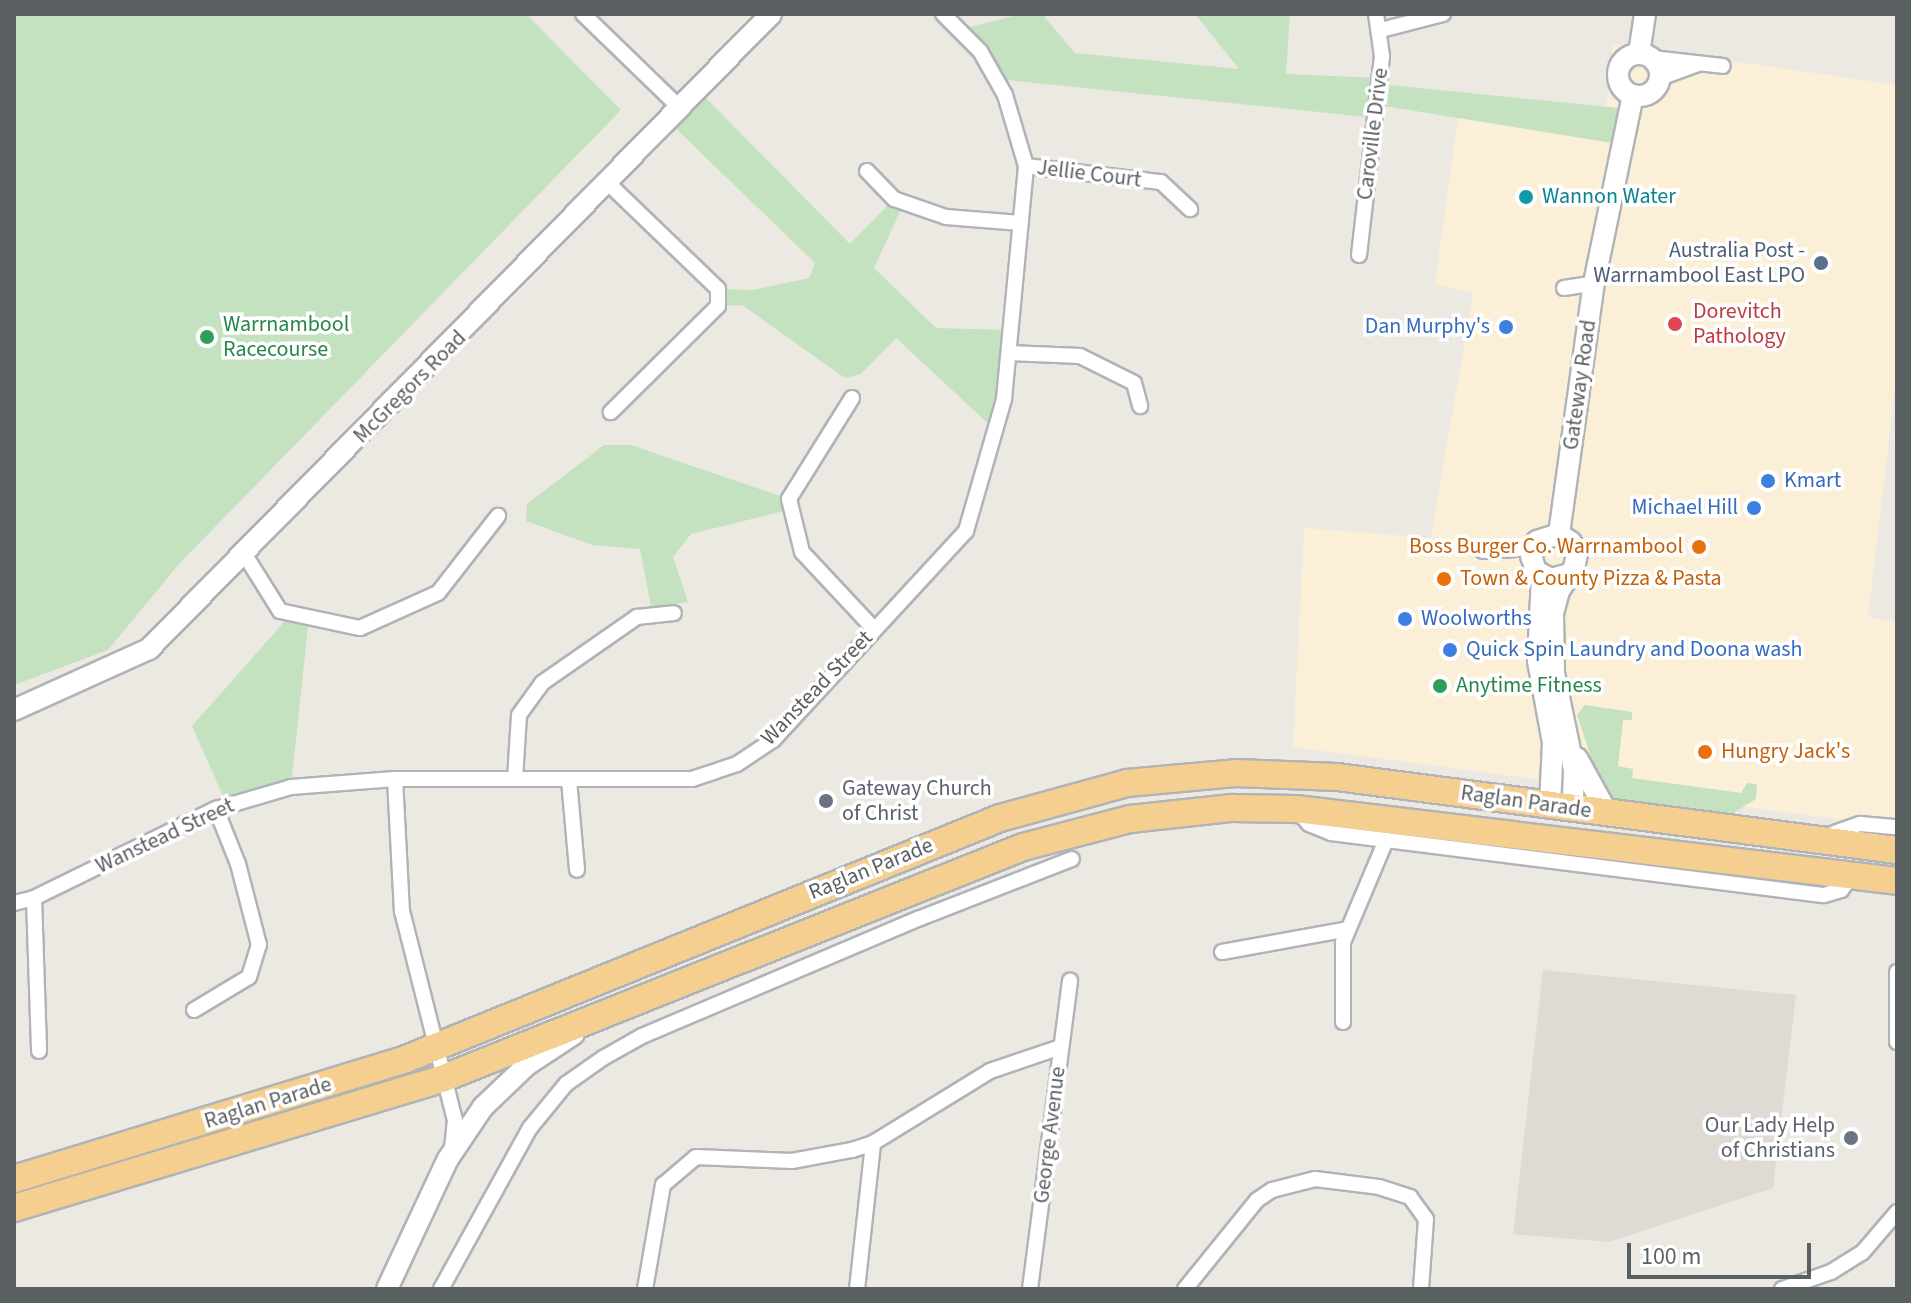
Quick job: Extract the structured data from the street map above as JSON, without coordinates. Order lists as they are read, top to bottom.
{
  "streets": {
    "highway": ["Raglan Parade"],
    "street": [
      "Caroville Drive",
      "Jellie Court",
      "Gateway Road",
      "McGregors Road",
      "Wanstead Street",
      "George Avenue"
    ]
  },
  "crossings": [
    ["Jellie Court", "Wanstead Street"]
  ],
  "places": [
    "Wannon Water",
    "Australia Post - Warrnambool East LPO",
    "Dorevitch Pathology",
    "Dan Murphy's",
    "Warrnambool Racecourse",
    "Kmart",
    "Michael Hill",
    "Boss Burger Co. Warrnambool",
    "Town & County Pizza & Pasta",
    "Woolworths",
    "Quick Spin Laundry and Doona wash",
    "Anytime Fitness",
    "Hungry Jack's",
    "Gateway Church of Christ",
    "Our Lady Help of Christians"
  ],
  "scale_bar": "100 m"
}
